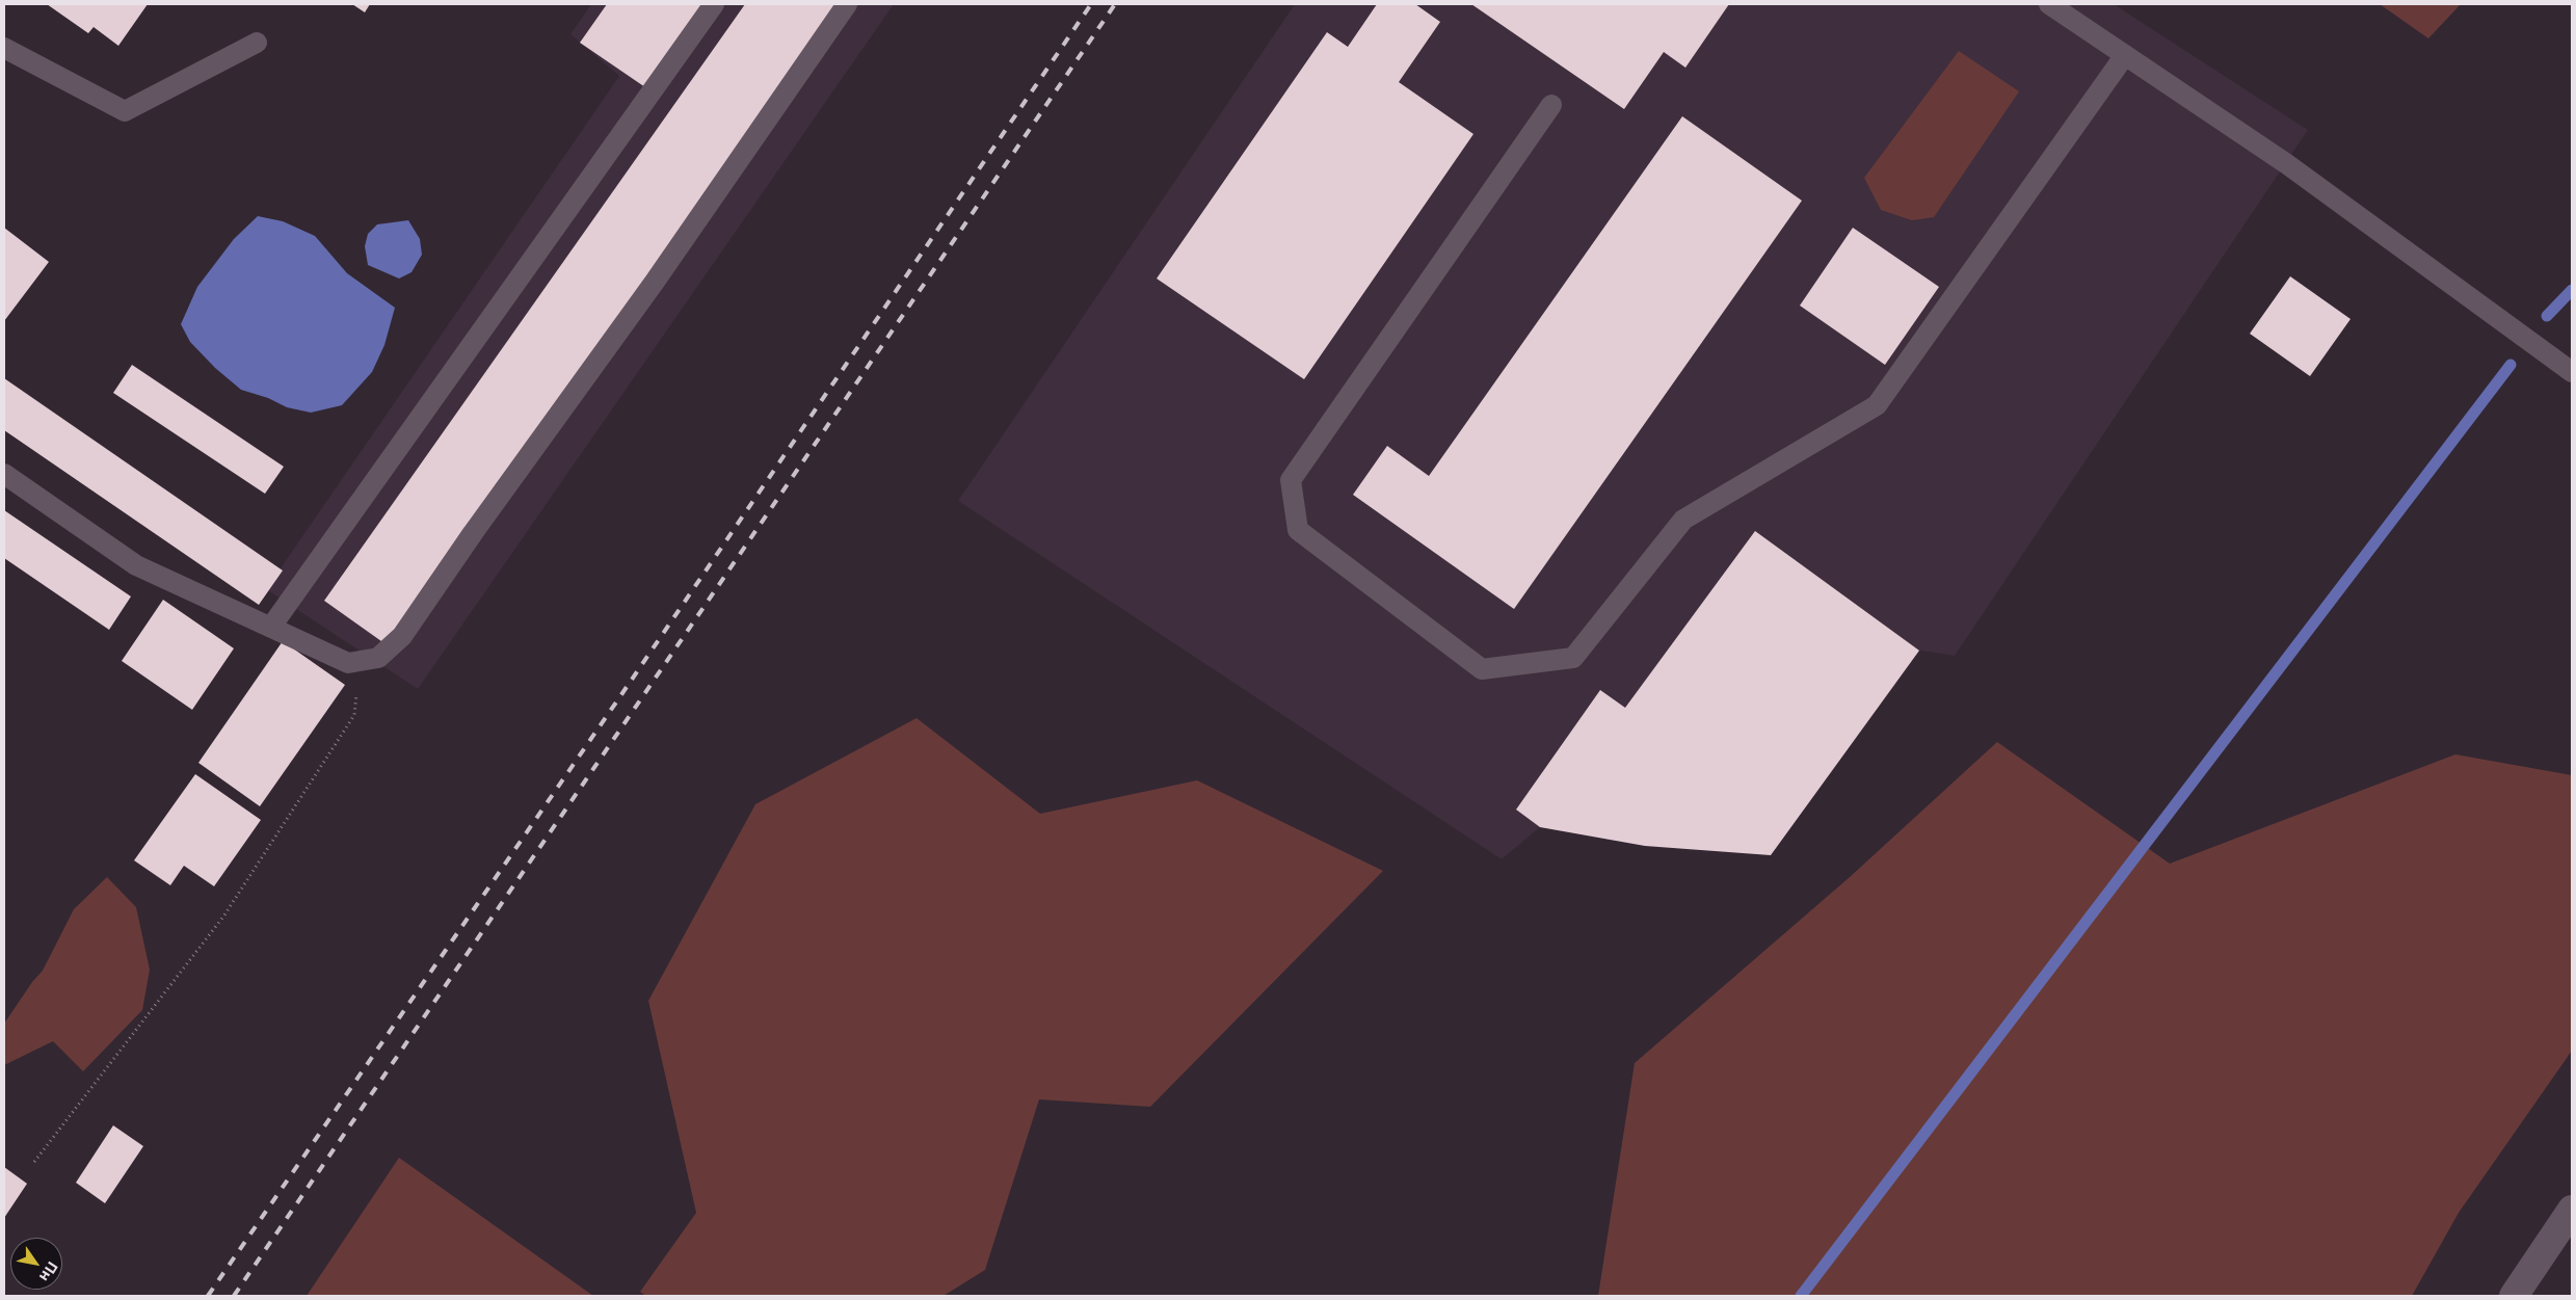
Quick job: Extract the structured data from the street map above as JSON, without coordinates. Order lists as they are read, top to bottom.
{
  "north": "bottom right"
}
